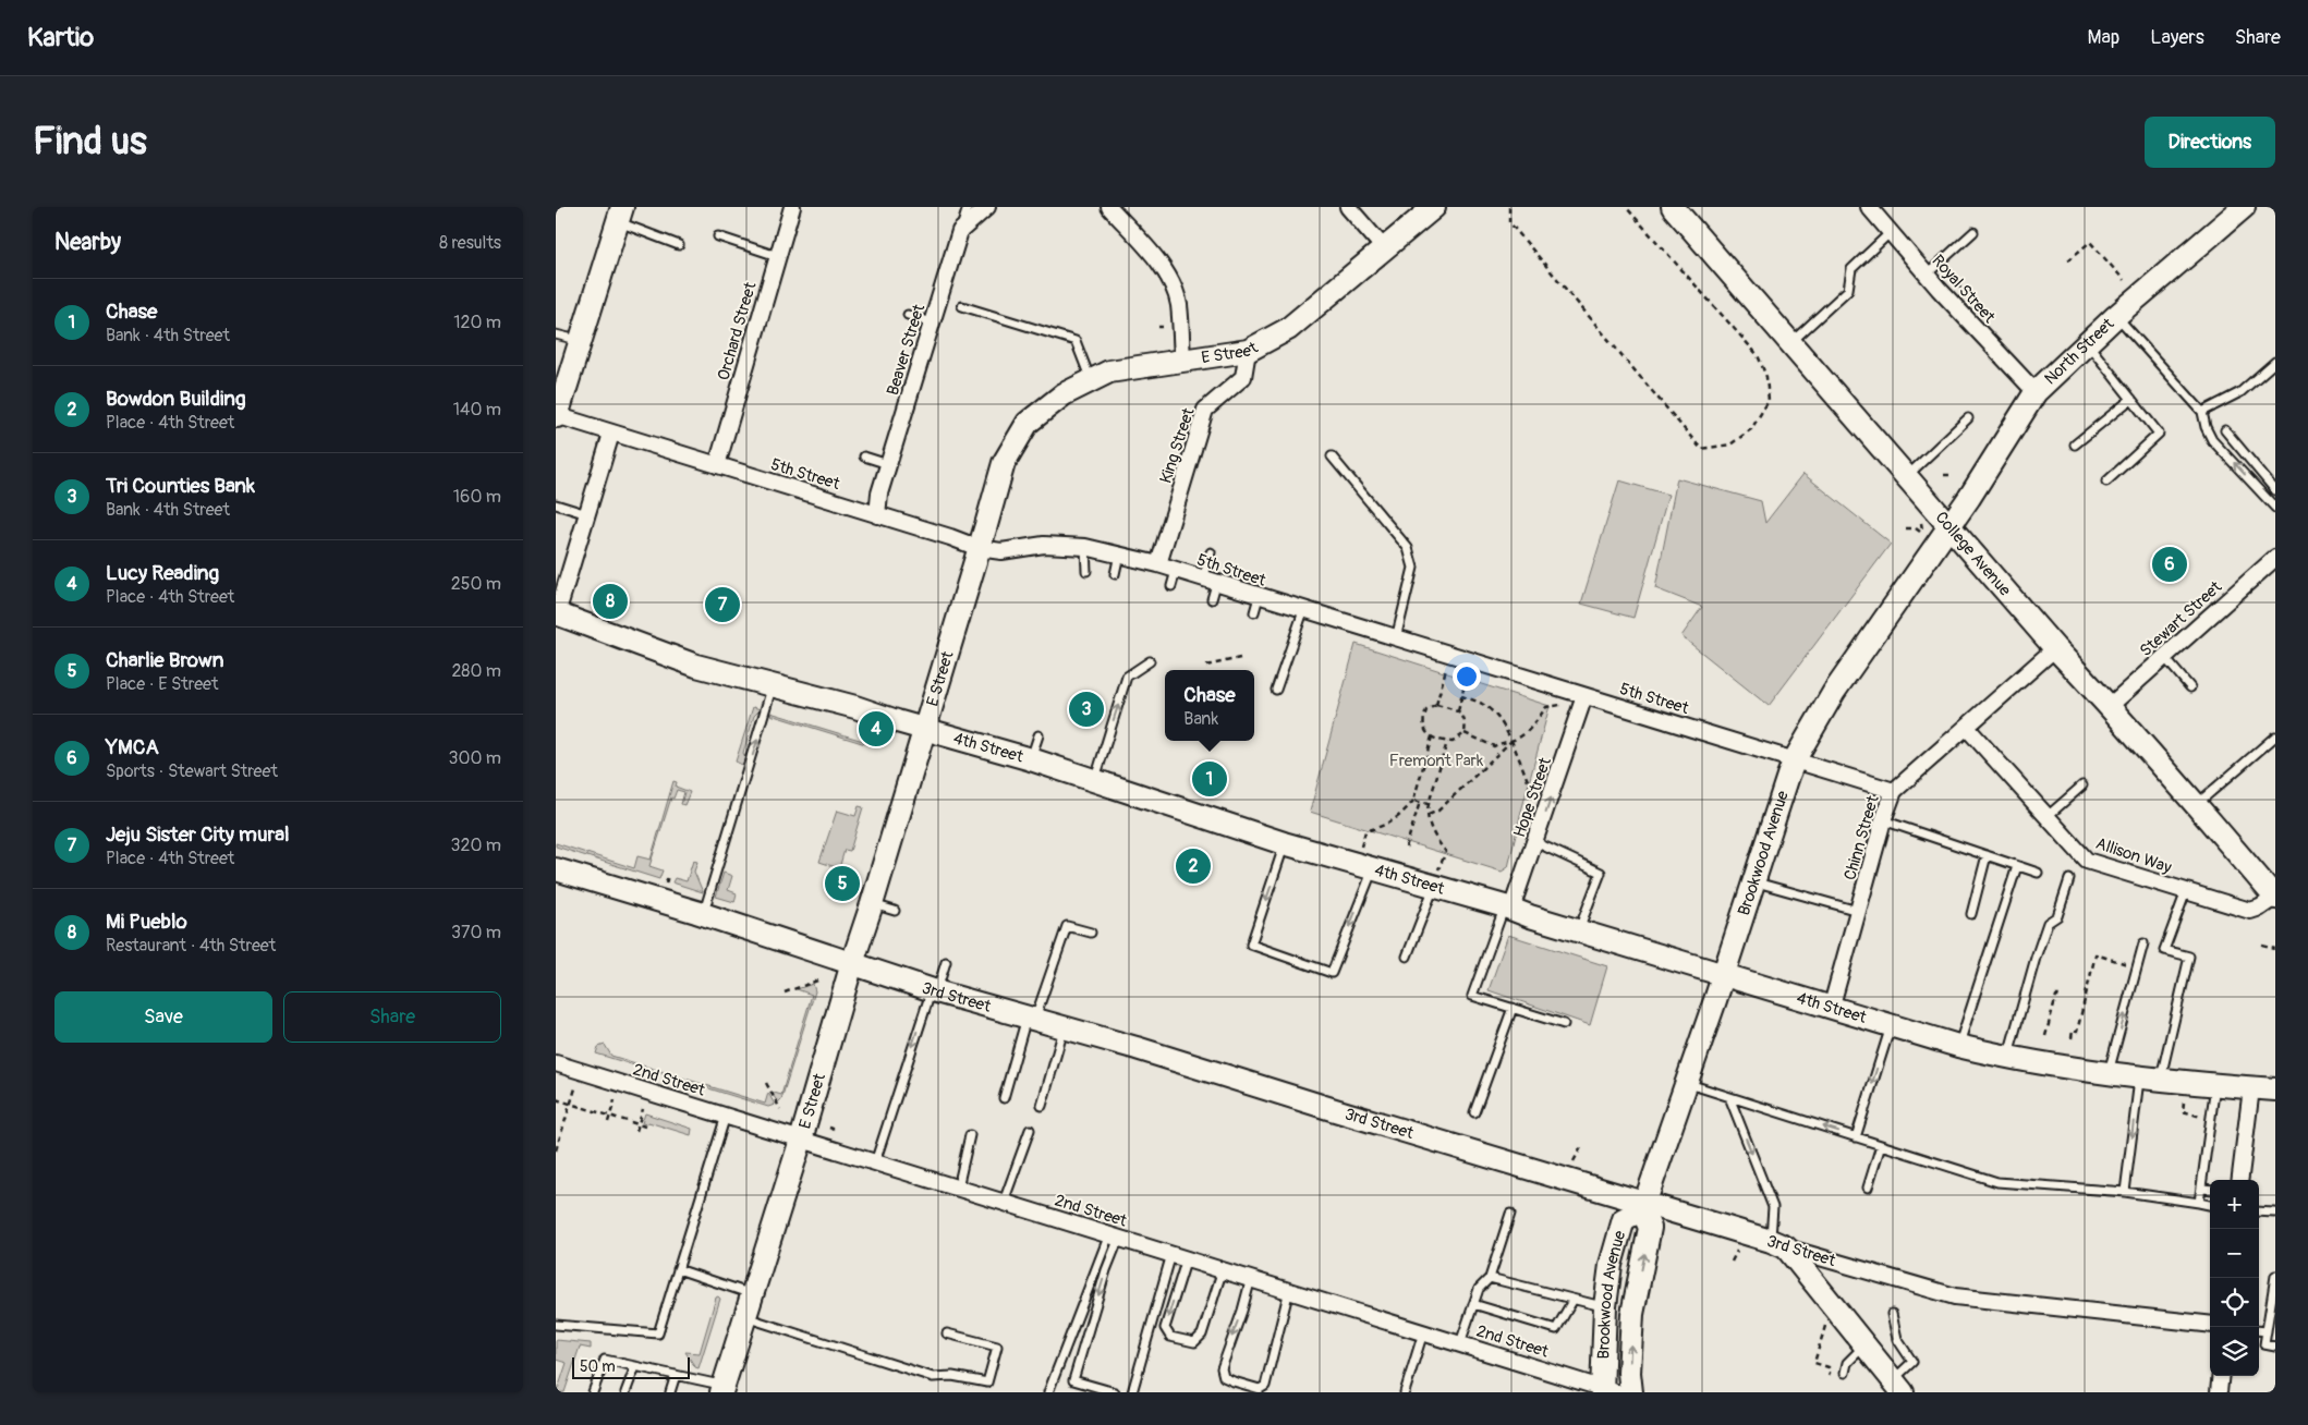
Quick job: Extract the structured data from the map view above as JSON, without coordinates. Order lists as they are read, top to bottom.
{
  "streets": {
    "street": [
      "Royal Street",
      "Orchard Street",
      "Beaver Street",
      "E Street",
      "North Street",
      "King Street",
      "5th Street",
      "College Avenue",
      "Stewart Street",
      "4th Street",
      "Hope Street",
      "Chinn Street",
      "Brookwood Avenue",
      "Allison Way",
      "3rd Street",
      "2nd Street"
    ]
  },
  "crossings": [
    ["Royal Street", "North Street"],
    ["Orchard Street", "5th Street"],
    ["Beaver Street", "5th Street"],
    ["E Street", "King Street"],
    ["E Street", "5th Street"],
    ["E Street", "4th Street"],
    ["E Street", "3rd Street"],
    ["E Street", "2nd Street"],
    ["North Street", "College Avenue"],
    ["North Street", "Brookwood Avenue"],
    ["King Street", "5th Street"],
    ["5th Street", "Hope Street"],
    ["5th Street", "Chinn Street"],
    ["5th Street", "Brookwood Avenue"],
    ["College Avenue", "Stewart Street"],
    ["College Avenue", "Chinn Street"],
    ["College Avenue", "Brookwood Avenue"],
    ["College Avenue", "Allison Way"],
    ["4th Street", "Hope Street"],
    ["4th Street", "Chinn Street"],
    ["4th Street", "Brookwood Avenue"],
    ["Chinn Street", "Allison Way"],
    ["Brookwood Avenue", "3rd Street"],
    ["Brookwood Avenue", "2nd Street"]
  ],
  "parks": ["Fremont Park"],
  "scale_bar": "50 m",
  "page": {
    "header": "Kartio",
    "nav": ["Map", "Layers", "Share"],
    "buttons": [
      "Directions",
      ["Save", "Share"]
    ],
    "title": "Find us",
    "heading": ["Nearby", "8 results"],
    "list": [
      {
        "mark": "1",
        "name": "Chase",
        "note": "Bank · 4th Street",
        "value": "120 m"
      },
      {
        "mark": "2",
        "name": "Bowdon Building",
        "note": "Place · 4th Street",
        "value": "140 m"
      },
      {
        "mark": "3",
        "name": "Tri Counties Bank",
        "note": "Bank · 4th Street",
        "value": "160 m"
      },
      {
        "mark": "4",
        "name": "Lucy Reading",
        "note": "Place · 4th Street",
        "value": "250 m"
      },
      {
        "mark": "5",
        "name": "Charlie Brown",
        "note": "Place · E Street",
        "value": "280 m"
      },
      {
        "mark": "6",
        "name": "YMCA",
        "note": "Sports · Stewart Street",
        "value": "300 m"
      },
      {
        "mark": "7",
        "name": "Jeju Sister City mural",
        "note": "Place · 4th Street",
        "value": "320 m"
      },
      {
        "mark": "8",
        "name": "Mi Pueblo",
        "note": "Restaurant · 4th Street",
        "value": "370 m"
      }
    ],
    "pins": [
      "6",
      "8",
      "7",
      "3",
      "4",
      "1",
      "2",
      "5"
    ],
    "popup": ["Chase", "Bank"],
    "map_buttons": ["+", "−"],
    "scale": "50 m"
  }
}
